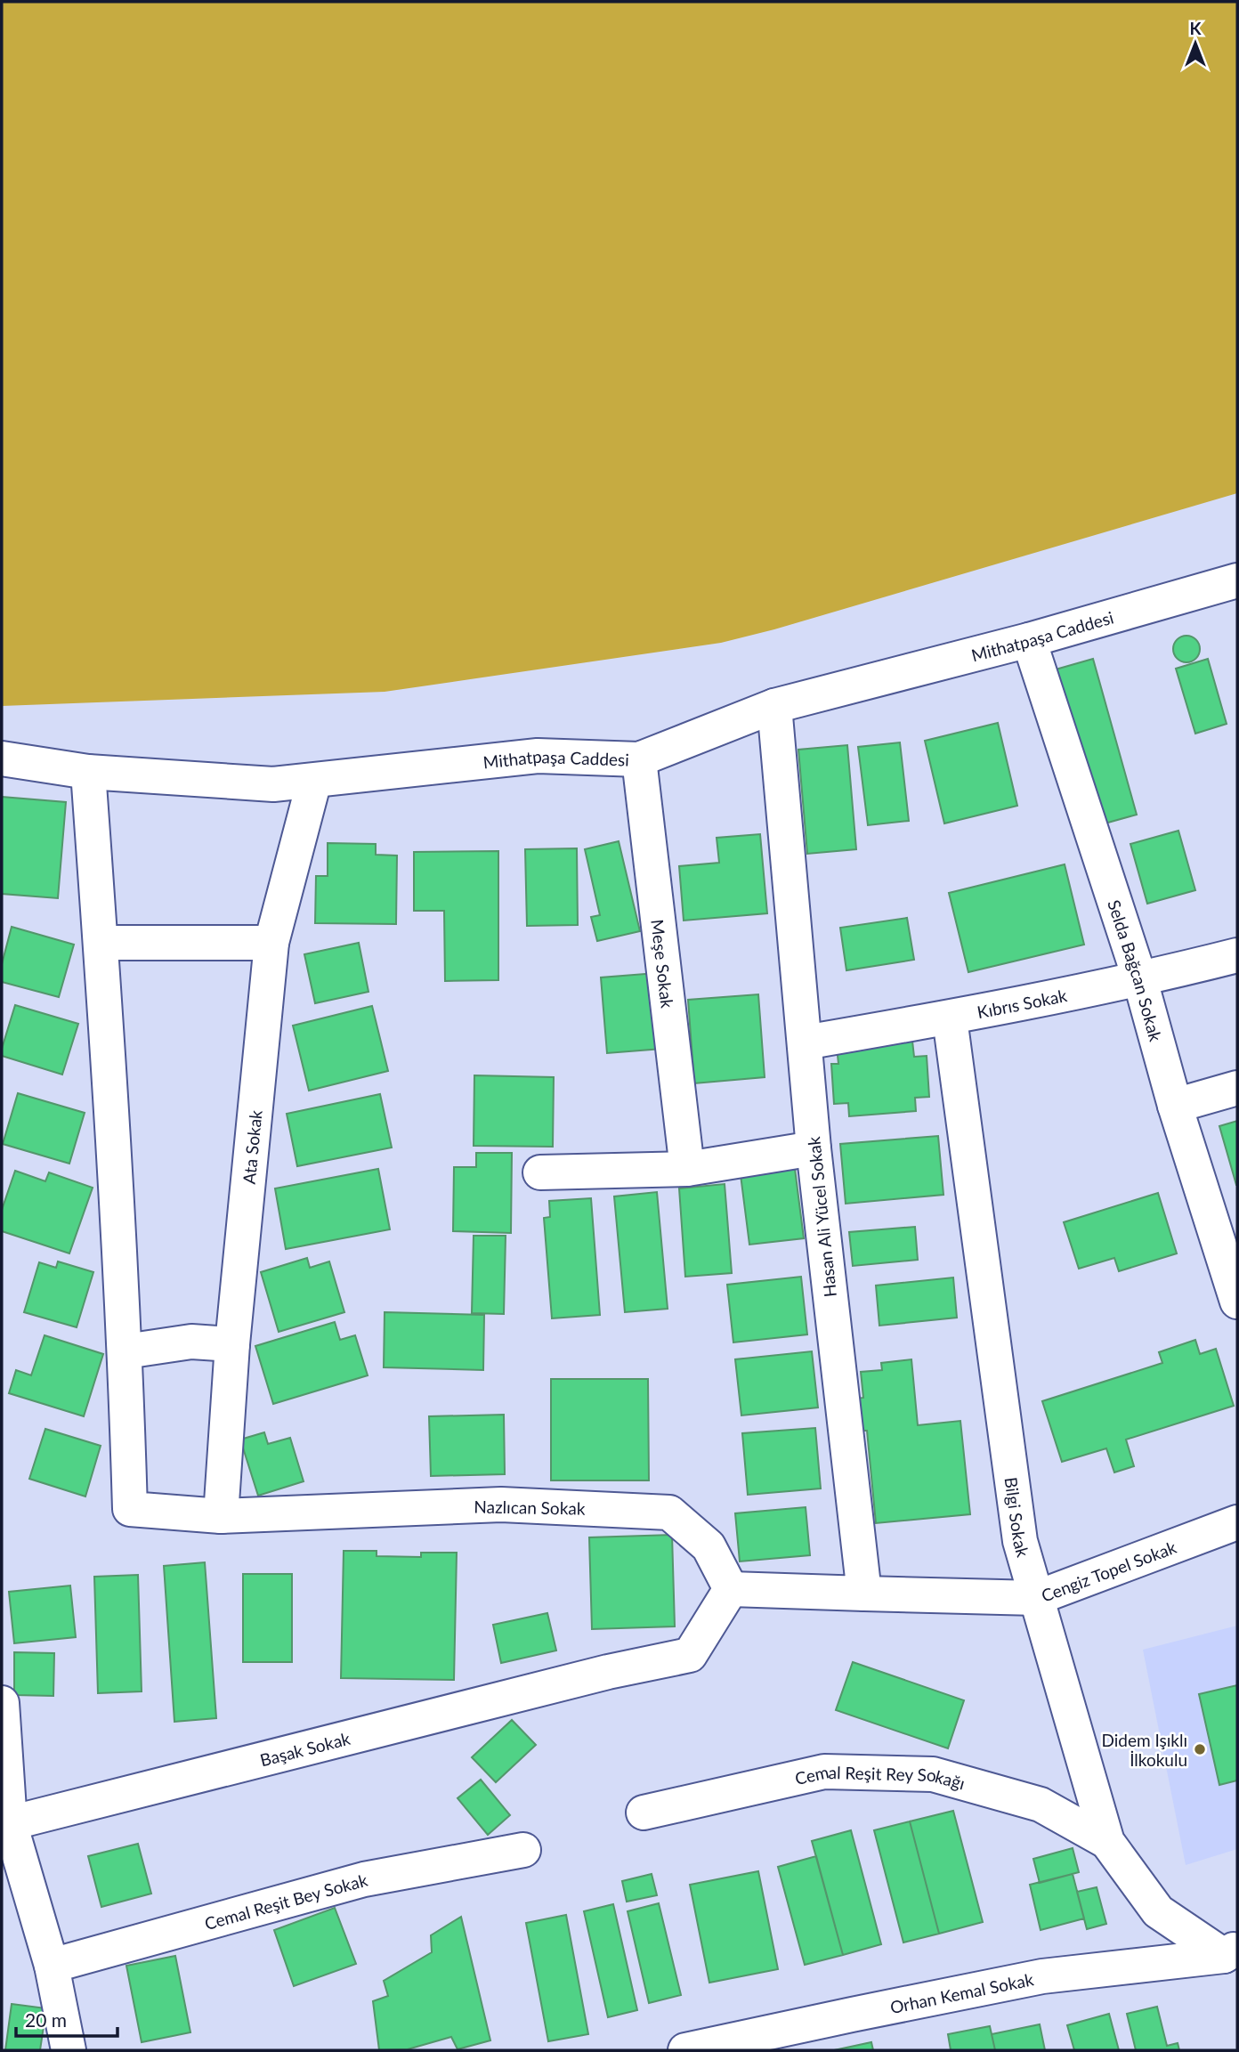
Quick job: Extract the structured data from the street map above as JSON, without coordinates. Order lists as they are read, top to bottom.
{
  "streets": {
    "street": [
      "Mithatpaşa Caddesi",
      "Meşe Sokak",
      "Selda Bağcan Sokak",
      "Kıbrıs Sokak",
      "Ata Sokak",
      "Hasan Ali Yücel Sokak",
      "Nazlıcan Sokak",
      "Bilgi Sokak",
      "Cengiz Topel Sokak",
      "Başak Sokak",
      "Cemal Reşit Rey Sokağı",
      "Cemal Reşit Bey Sokak",
      "Orhan Kemal Sokak"
    ]
  },
  "crossings": [
    ["Mithatpaşa Caddesi", "Meşe Sokak"],
    ["Mithatpaşa Caddesi", "Selda Bağcan Sokak"],
    ["Mithatpaşa Caddesi", "Ata Sokak"],
    ["Mithatpaşa Caddesi", "Hasan Ali Yücel Sokak"],
    ["Selda Bağcan Sokak", "Kıbrıs Sokak"],
    ["Kıbrıs Sokak", "Hasan Ali Yücel Sokak"],
    ["Kıbrıs Sokak", "Bilgi Sokak"],
    ["Ata Sokak", "Nazlıcan Sokak"],
    ["Hasan Ali Yücel Sokak", "Cengiz Topel Sokak"],
    ["Nazlıcan Sokak", "Başak Sokak"],
    ["Bilgi Sokak", "Cengiz Topel Sokak"],
    ["Bilgi Sokak", "Cemal Reşit Rey Sokağı"],
    ["Bilgi Sokak", "Orhan Kemal Sokak"]
  ],
  "places": ["Didem Işıklı İlkokulu"],
  "scale_bar": "20 m",
  "north": "top"
}
